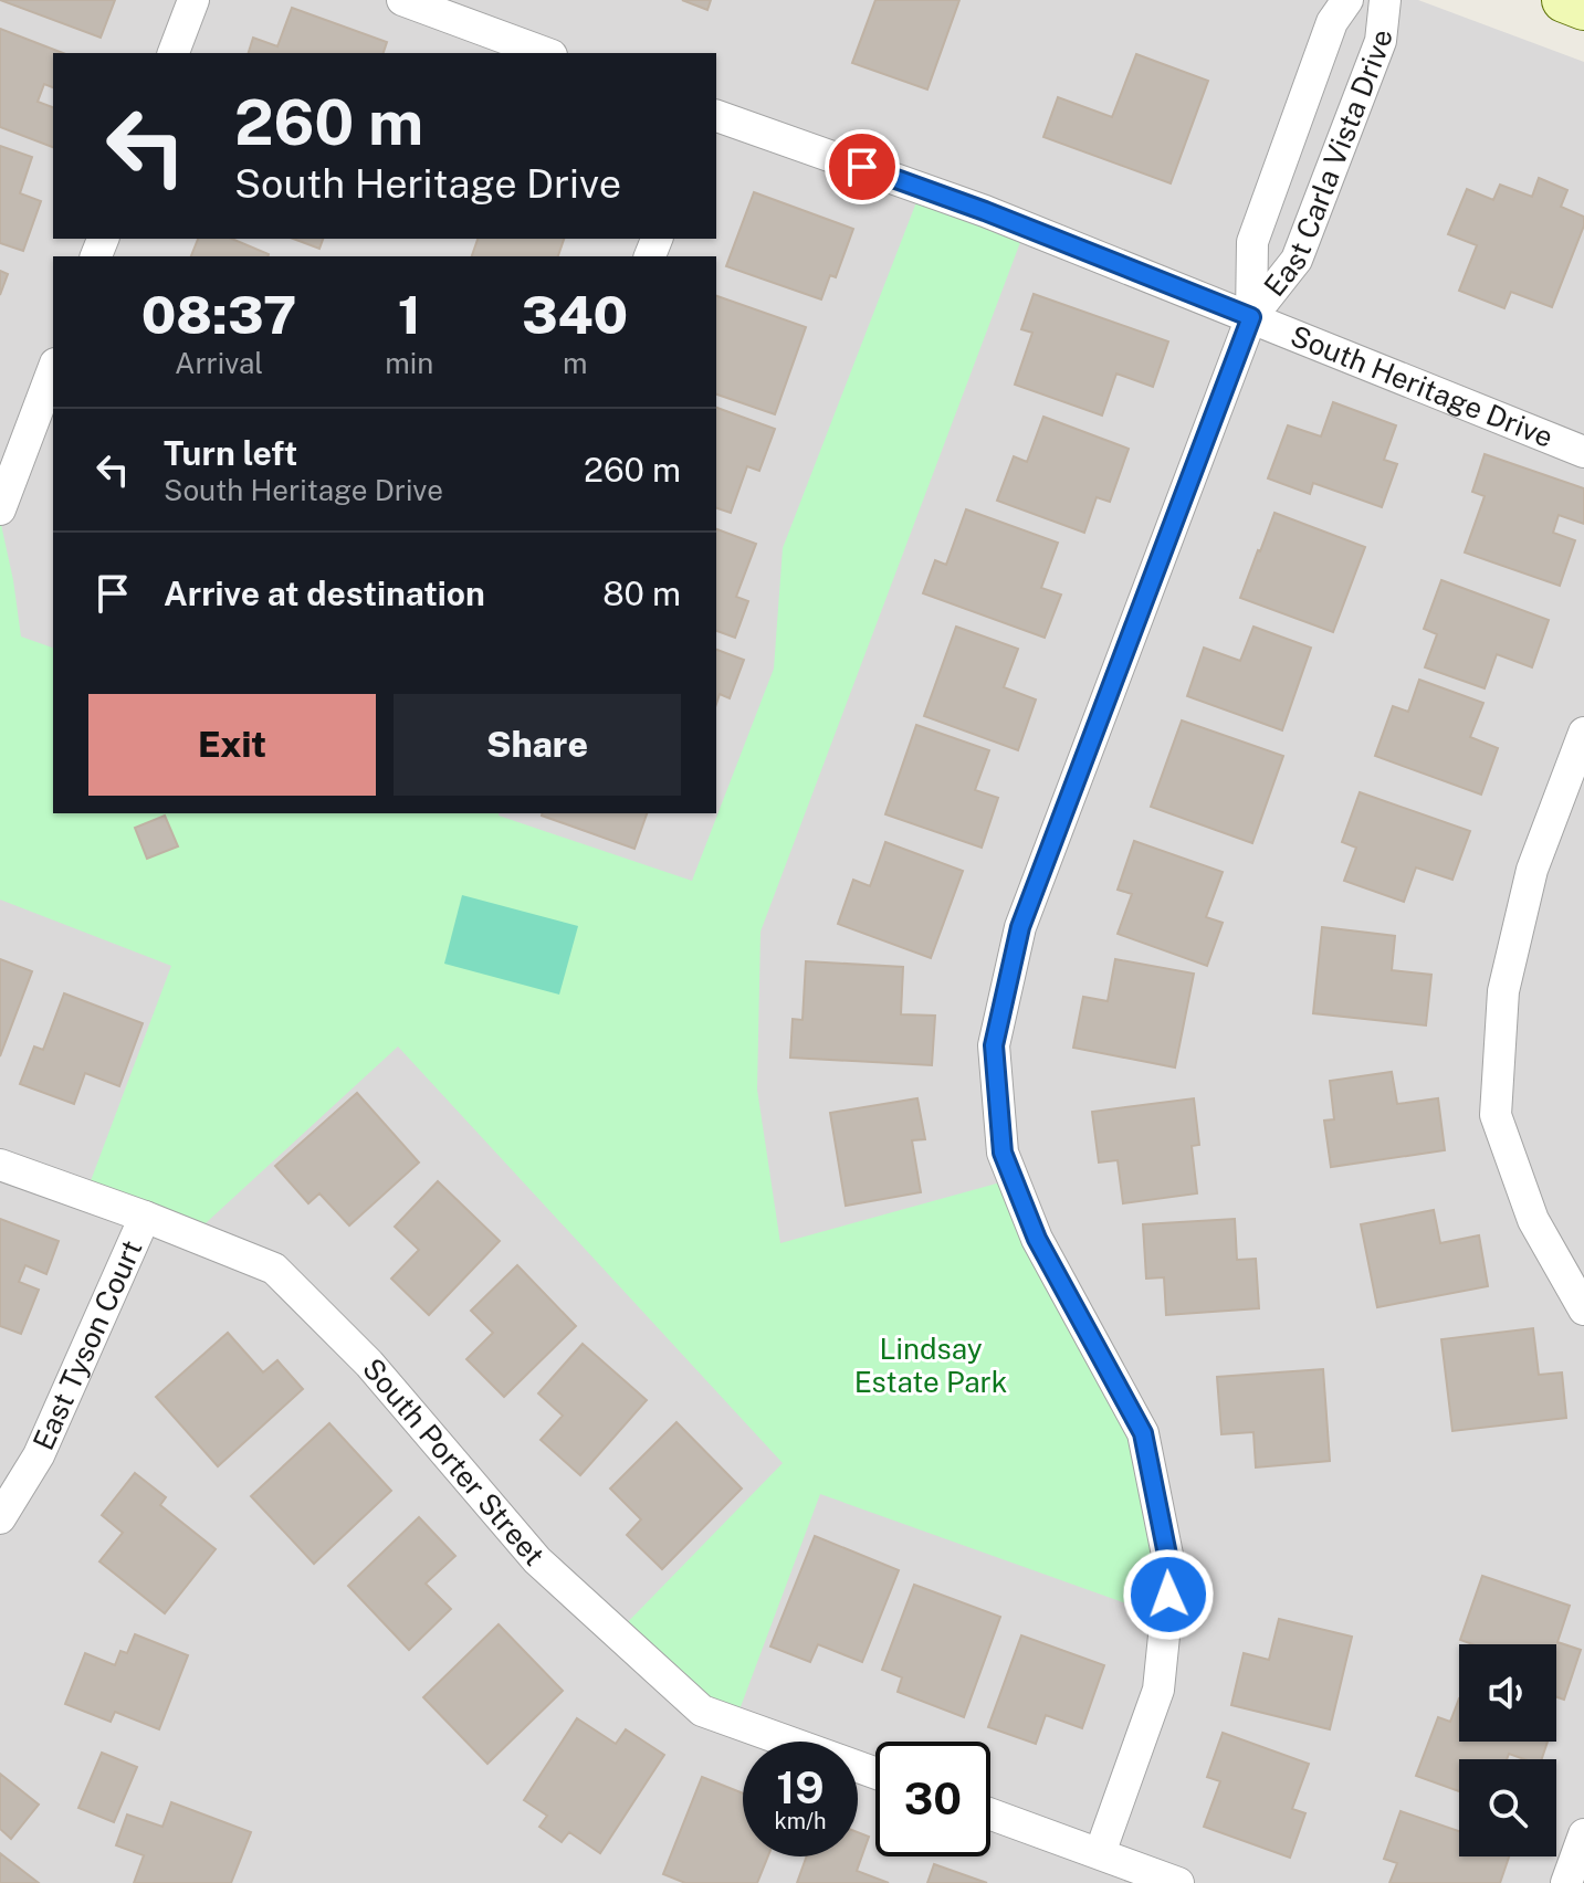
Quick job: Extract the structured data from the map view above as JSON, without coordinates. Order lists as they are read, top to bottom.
{
  "streets": {
    "street": [
      "East Carla Vista Drive",
      "South Heritage Drive",
      "East Tyson Court",
      "South Porter Street"
    ]
  },
  "crossings": [
    ["East Carla Vista Drive", "South Heritage Drive"],
    ["East Tyson Court", "South Porter Street"]
  ],
  "parks": ["Lindsay Estate Park"],
  "page": {
    "turn": ["260 m", "South Heritage Drive"],
    "eta": [
      "08:37",
      "Arrival",
      "1",
      "min",
      "340",
      "m"
    ],
    "list": [
      {
        "name": "Turn left",
        "note": "South Heritage Drive",
        "value": "260 m"
      },
      {
        "name": "Arrive at destination",
        "value": "80 m"
      }
    ],
    "buttons": ["Exit", "Share"],
    "speed": "19 km/h",
    "limit": "30"
  }
}
